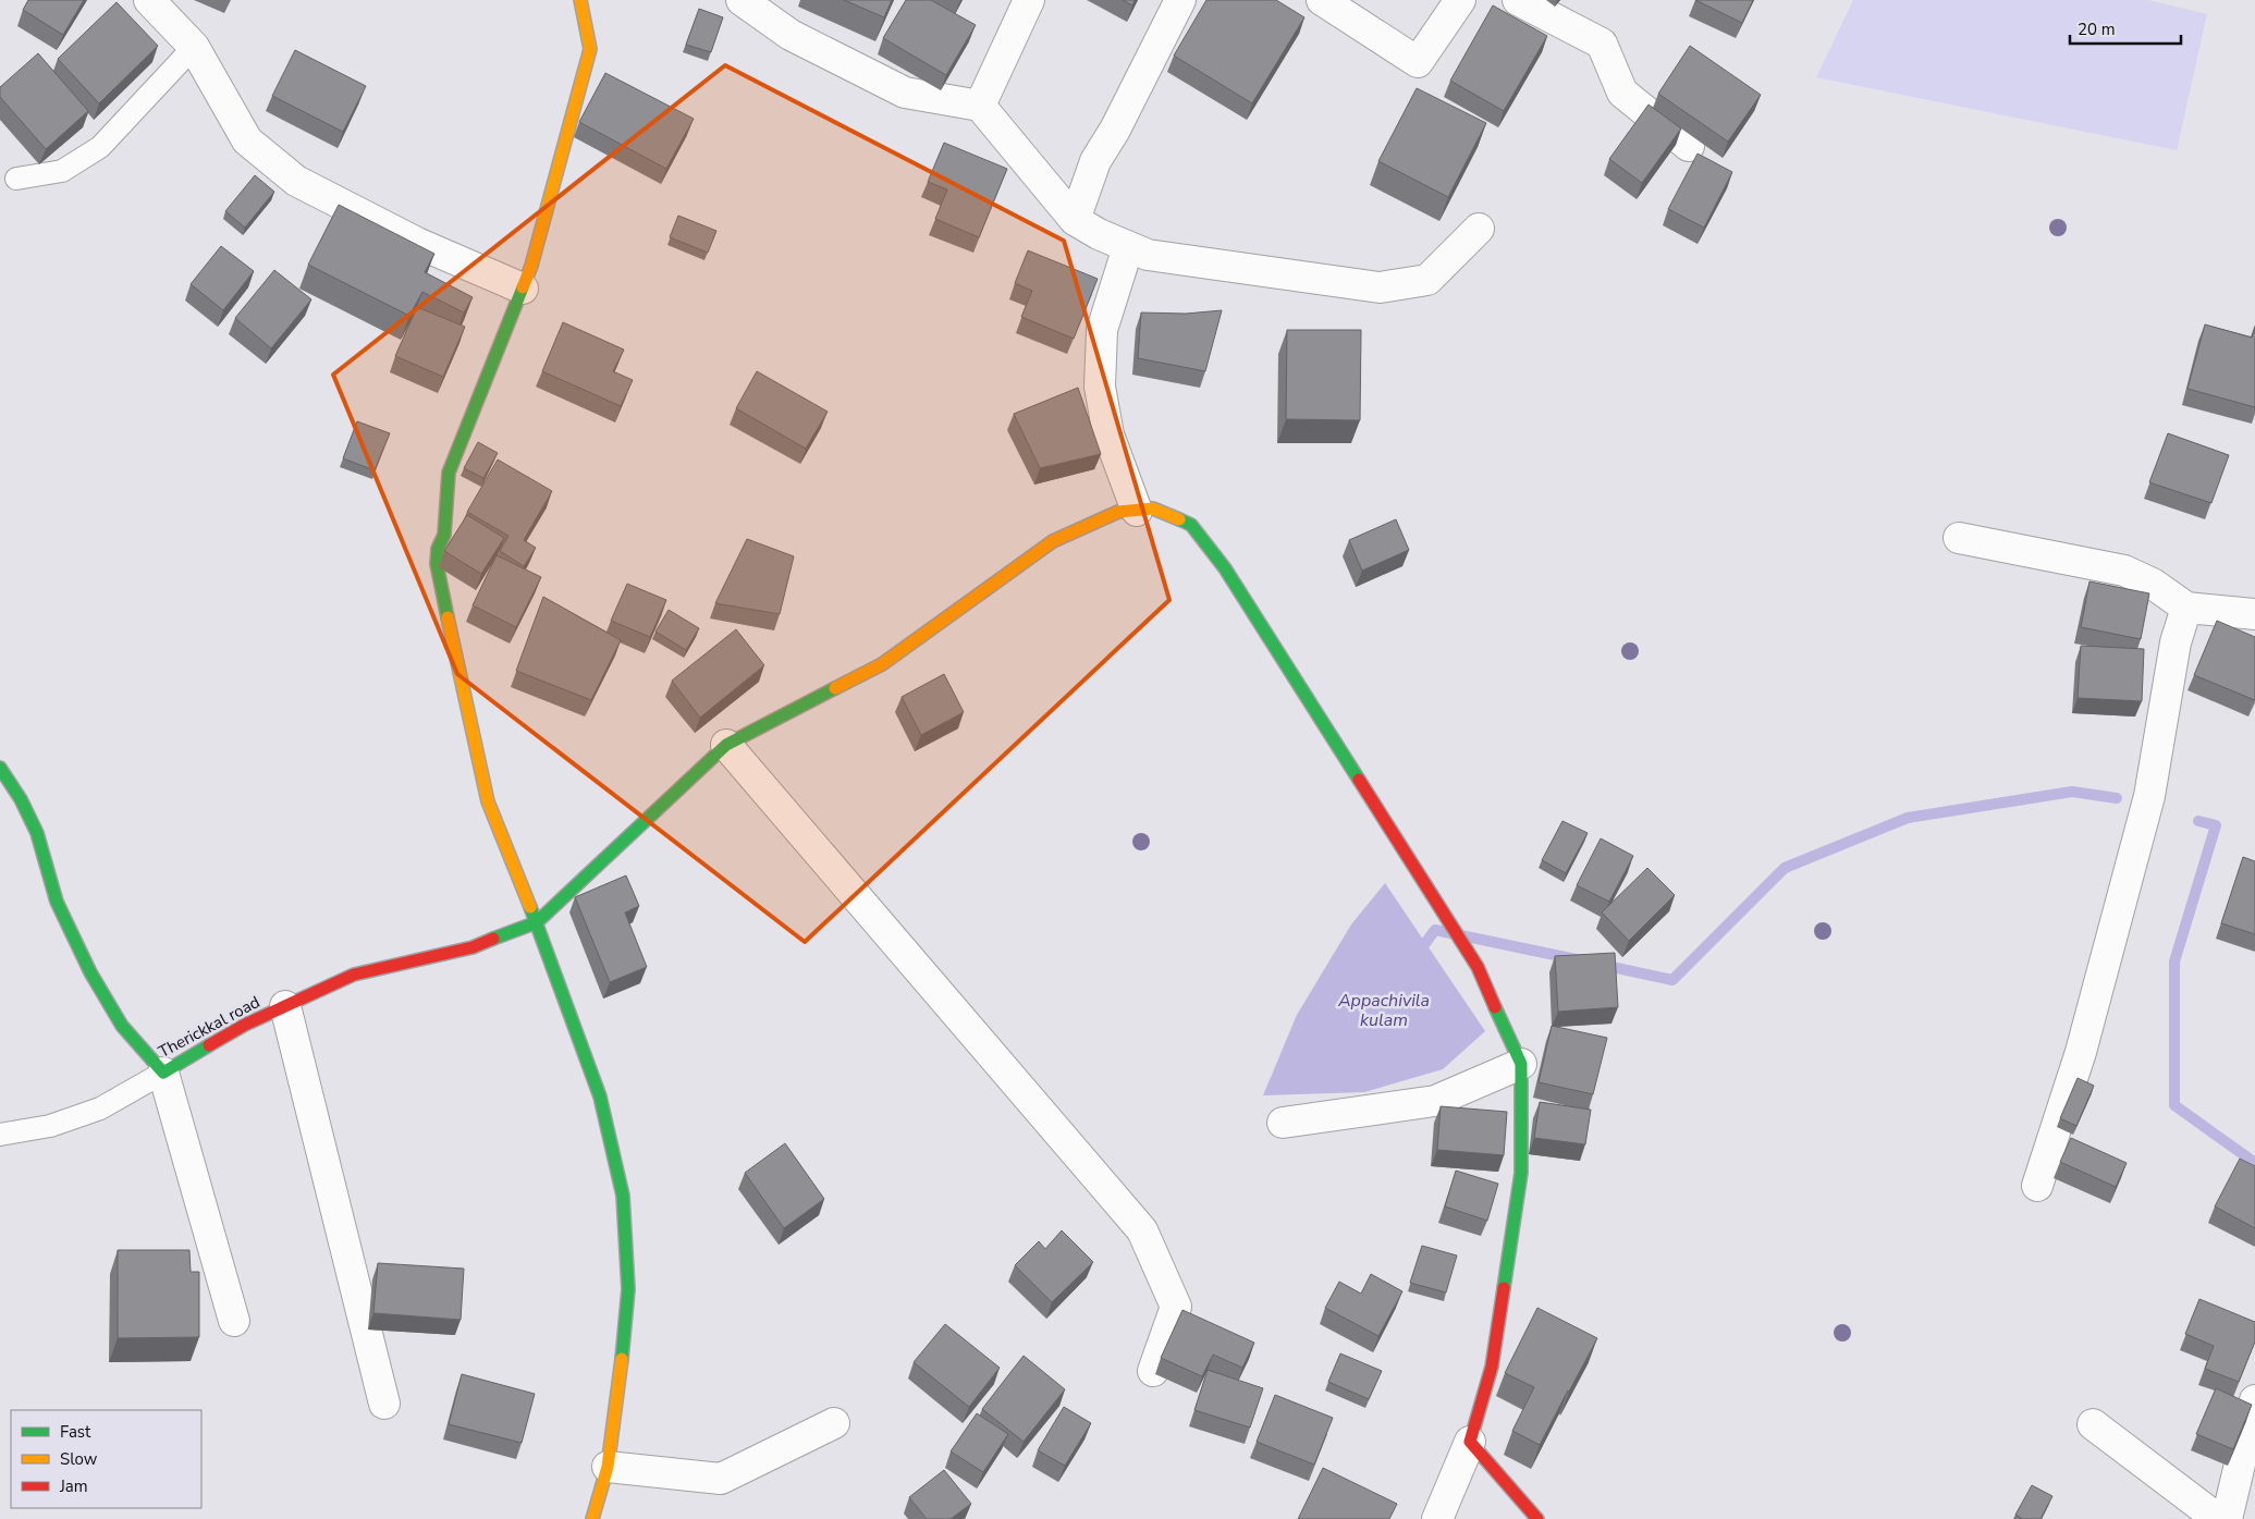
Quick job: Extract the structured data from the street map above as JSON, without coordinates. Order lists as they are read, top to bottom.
{
  "streets": {
    "street": ["Therickkal road"]
  },
  "water": ["Appachivila kulam"],
  "legend": ["Fast", "Slow", "Jam"],
  "scale_bar": "20 m"
}
